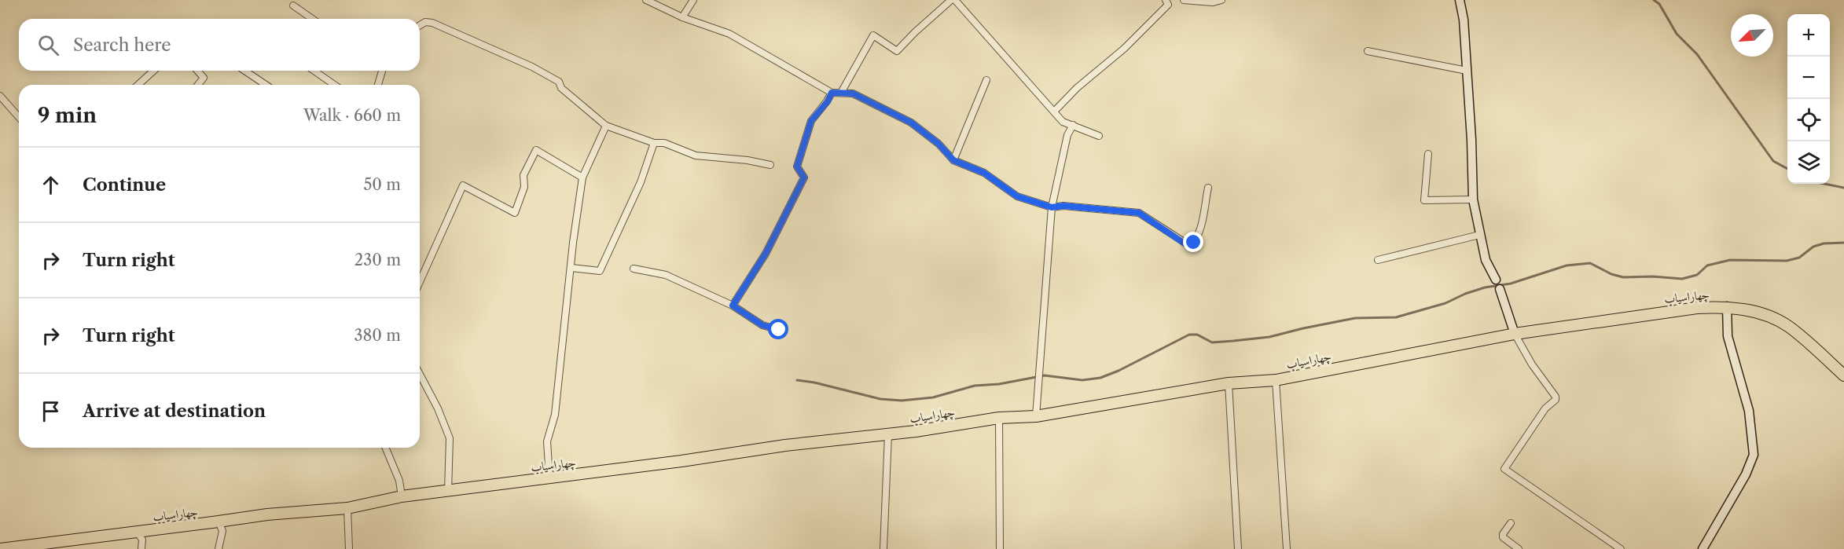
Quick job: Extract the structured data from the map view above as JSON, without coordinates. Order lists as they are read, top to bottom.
{
  "streets": {
    "highway": ["چهاراسیاب"]
  },
  "north": "bottom left",
  "page": {
    "map_buttons": ["+", "−"],
    "search": "Search here",
    "heading": ["9 min", "Walk · 660 m"],
    "list": [
      ["Continue", "50 m"],
      ["Turn right", "230 m"],
      ["Turn right", "380 m"],
      "Arrive at destination"
    ]
  }
}
